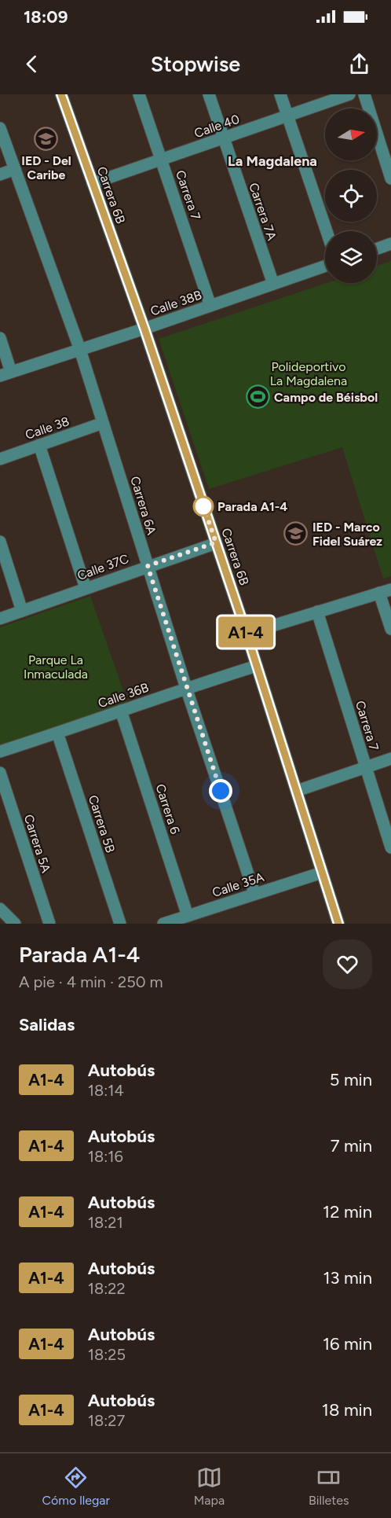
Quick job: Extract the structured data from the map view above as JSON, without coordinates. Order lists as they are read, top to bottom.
{
  "streets": {
    "street": [
      "Calle 40",
      "Carrera 6B",
      "Carrera 7",
      "Carrera 7A",
      "Calle 38B",
      "Calle 38",
      "Carrera 6A",
      "Calle 37C",
      "Calle 36B",
      "Carrera 6",
      "Carrera 5B",
      "Carrera 5A",
      "Calle 35A"
    ]
  },
  "crossings": [
    ["Calle 40", "Carrera 6B"],
    ["Calle 40", "Carrera 7"],
    ["Calle 40", "Carrera 7A"],
    ["Carrera 6B", "Calle 38B"],
    ["Carrera 6B", "Calle 37C"],
    ["Carrera 6B", "Calle 36B"],
    ["Carrera 6B", "Calle 35A"],
    ["Carrera 7", "Calle 38B"],
    ["Carrera 7A", "Calle 38B"],
    ["Calle 38B", "Carrera 6A"],
    ["Calle 38", "Carrera 6A"],
    ["Carrera 6A", "Calle 37C"],
    ["Carrera 6A", "Calle 36B"],
    ["Carrera 6A", "Calle 35A"],
    ["Calle 36B", "Carrera 6"],
    ["Calle 36B", "Carrera 5B"],
    ["Carrera 6", "Calle 35A"]
  ],
  "districts": ["La Magdalena"],
  "parks": ["Polideportivo La Magdalena", "Parque La Inmaculada"],
  "places": {
    "school or university": ["IED - Del Caribe", "IED - Marco Fidel Suárez"],
    "sports": ["Campo de Béisbol"],
    "other": ["Parada A1-4"]
  },
  "lines": ["bus line A1-4"],
  "north": "right",
  "page": {
    "status": "18:09",
    "header": "Stopwise",
    "on_map": "A1-4",
    "heading": [
      ["Parada A1-4", "A pie · 4 min · 250 m"],
      "Salidas"
    ],
    "list": [
      {
        "mark": "A1-4",
        "name": "Autobús",
        "note": "18:14",
        "value": "5 min"
      },
      {
        "mark": "A1-4",
        "name": "Autobús",
        "note": "18:16",
        "value": "7 min"
      },
      {
        "mark": "A1-4",
        "name": "Autobús",
        "note": "18:21",
        "value": "12 min"
      },
      {
        "mark": "A1-4",
        "name": "Autobús",
        "note": "18:22",
        "value": "13 min"
      },
      {
        "mark": "A1-4",
        "name": "Autobús",
        "note": "18:25",
        "value": "16 min"
      },
      {
        "mark": "A1-4",
        "name": "Autobús",
        "note": "18:27",
        "value": "18 min"
      }
    ],
    "tabs": ["Cómo llegar", "Mapa", "Billetes"]
  }
}
